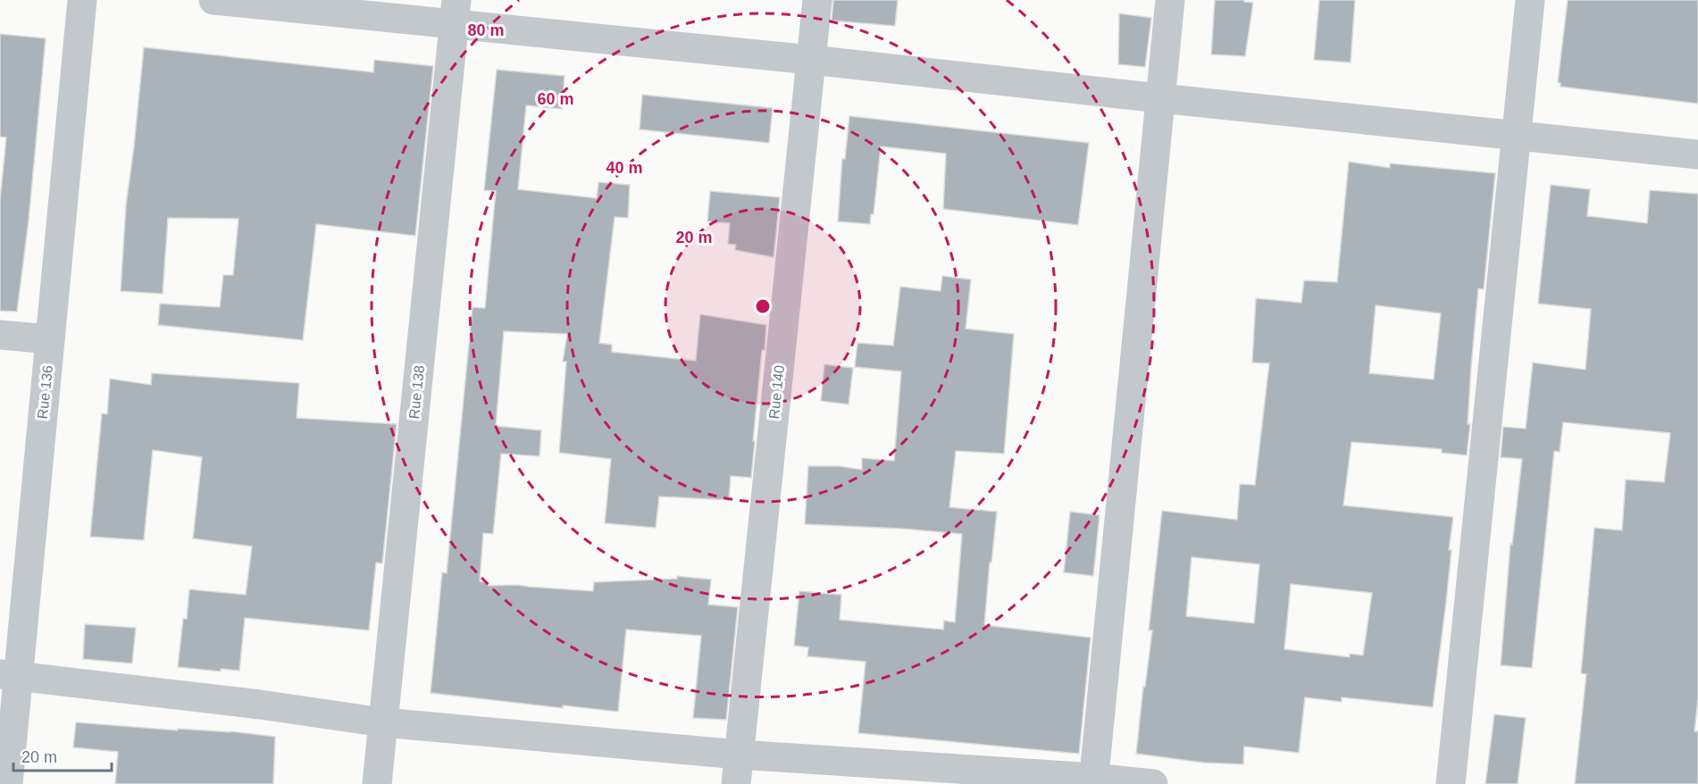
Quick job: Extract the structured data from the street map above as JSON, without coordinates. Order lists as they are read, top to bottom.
{
  "streets": {
    "street": ["Rue 136", "Rue 138", "Rue 140"]
  },
  "scale_bar": "20 m",
  "rings": [
    "80 m",
    "60 m",
    "40 m",
    "20 m"
  ]
}
